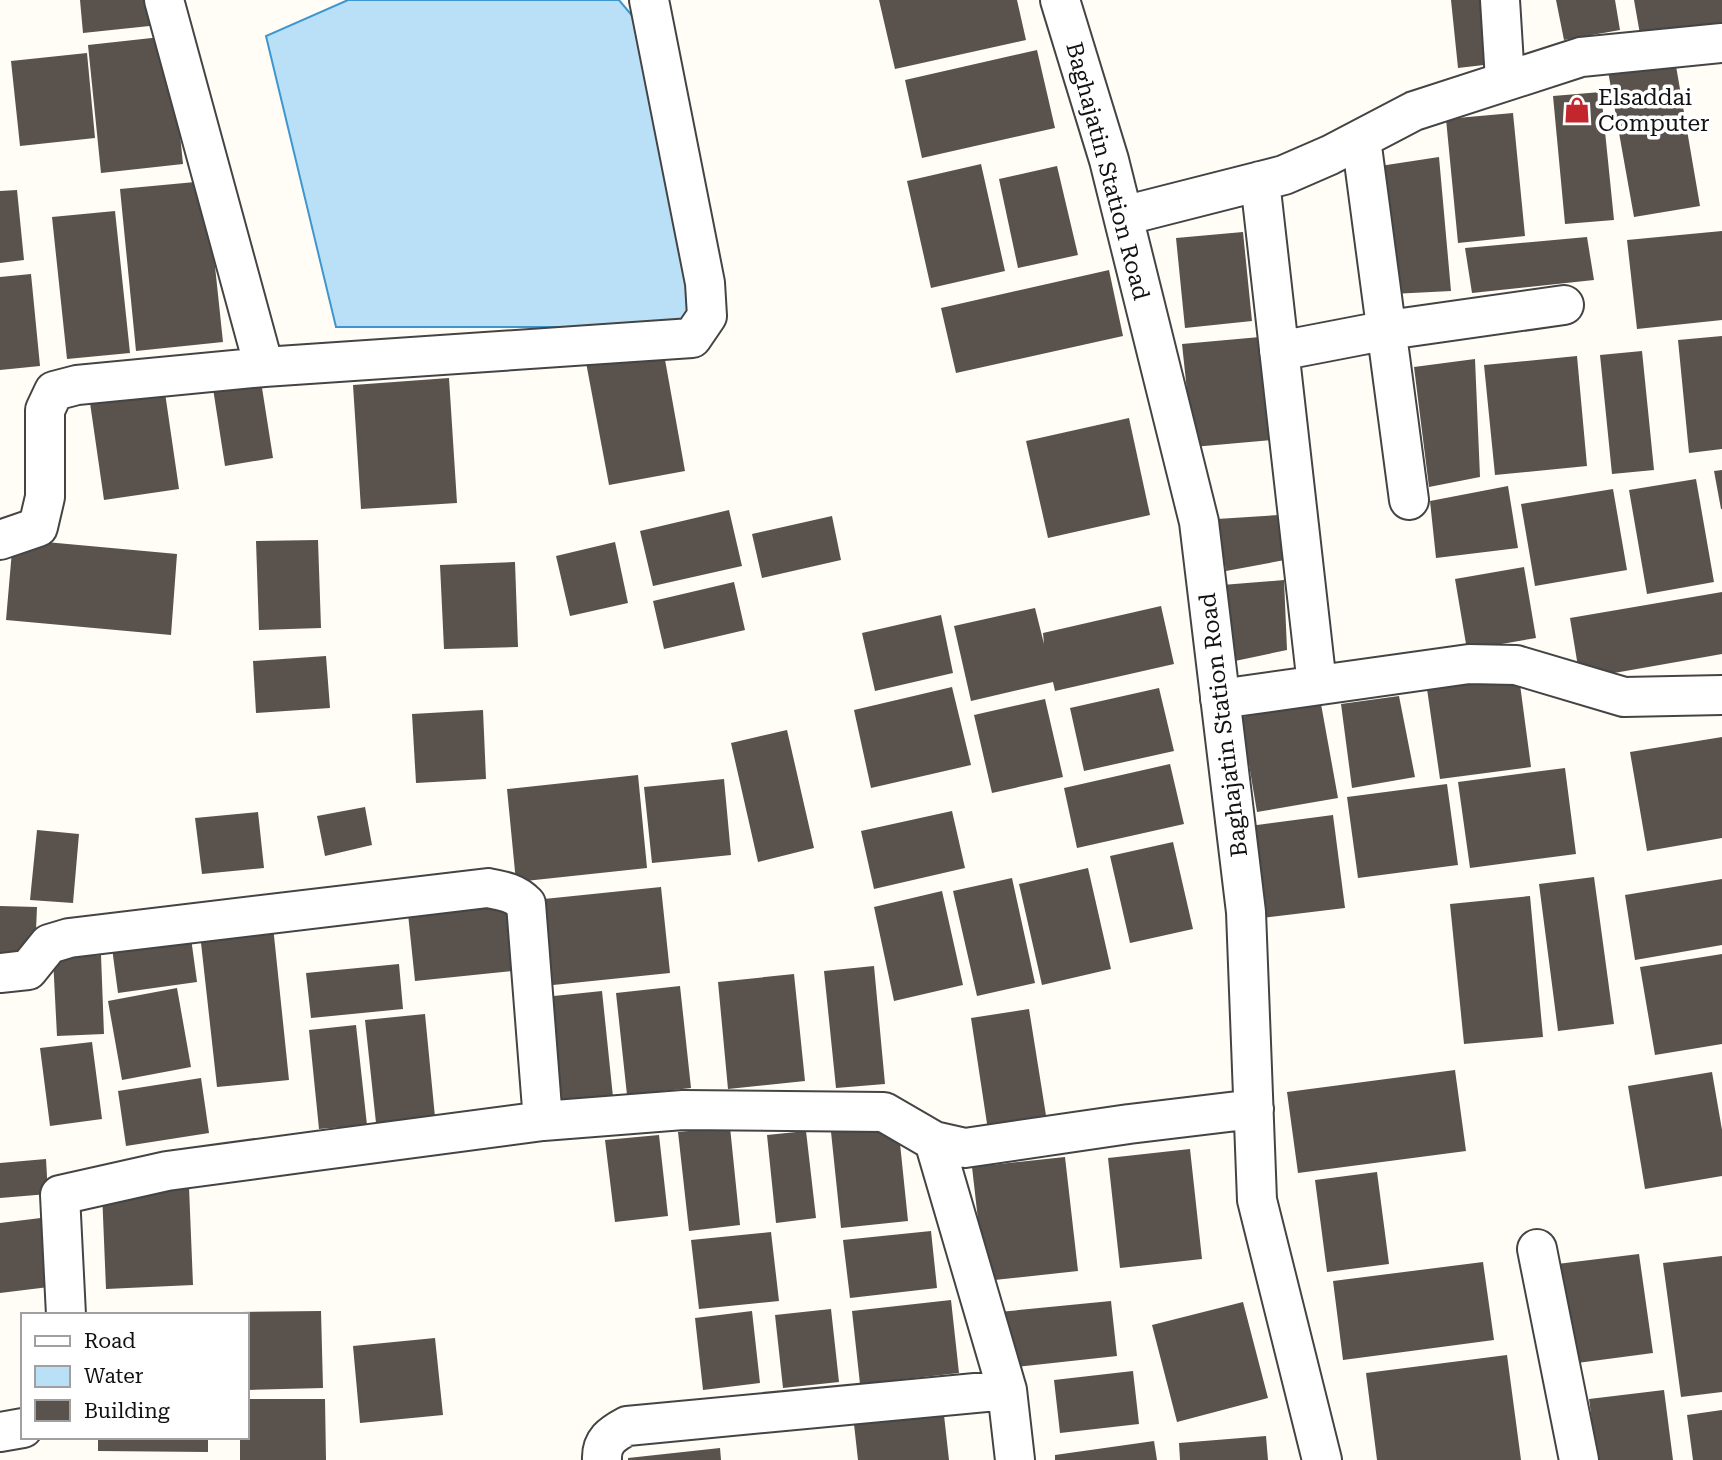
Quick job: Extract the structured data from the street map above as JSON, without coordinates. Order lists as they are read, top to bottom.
{
  "streets": {
    "street": ["Baghajatin Station Road"]
  },
  "places": {
    "shop": ["Elsaddai Computer"]
  },
  "legend": ["Road", "Water", "Building"]
}
